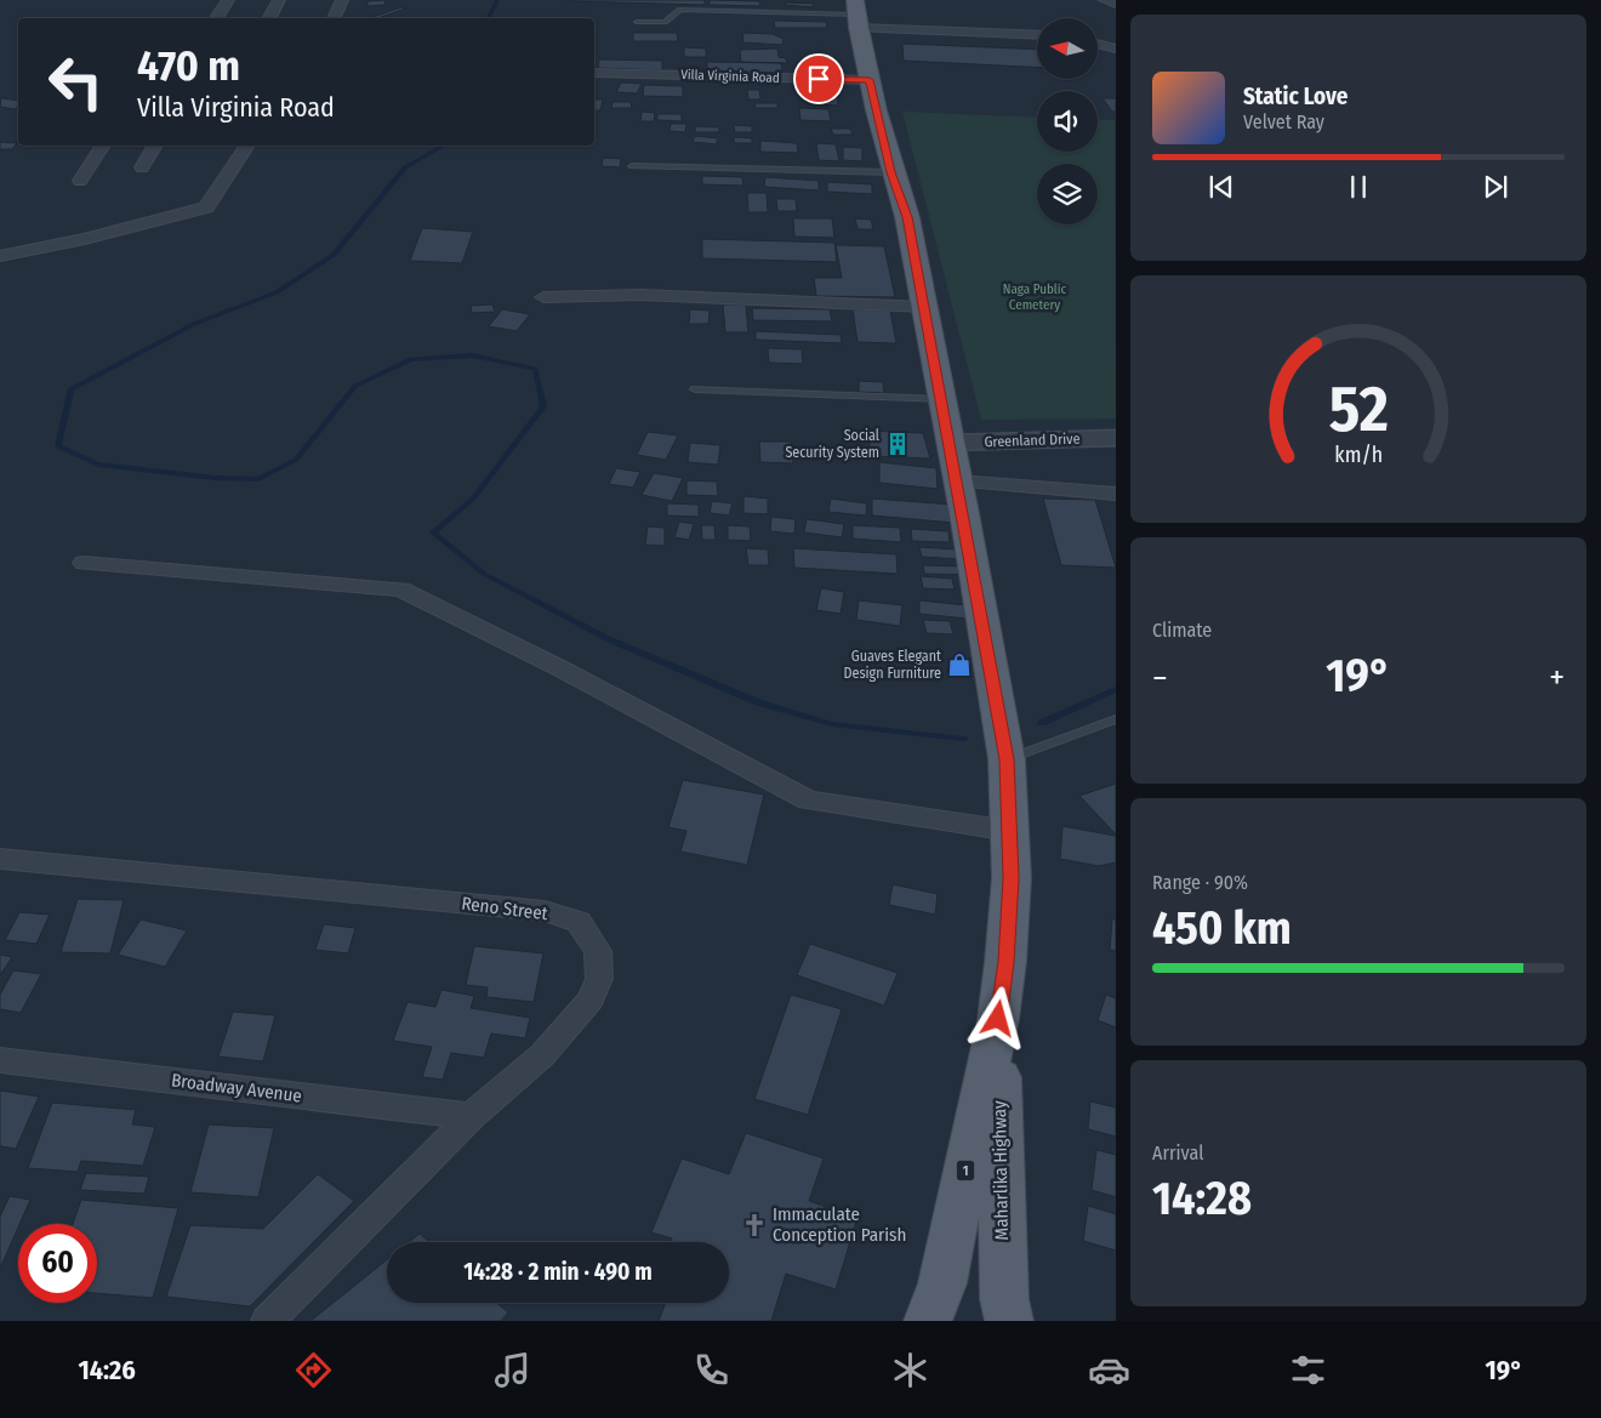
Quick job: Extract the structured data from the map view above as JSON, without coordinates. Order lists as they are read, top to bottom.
{
  "streets": {
    "main road": ["1", "Maharlika Highway"],
    "street": [
      "Villa Virginia Road",
      "Greenland Drive",
      "Reno Street",
      "Broadway Avenue"
    ]
  },
  "crossings": [
    ["Villa Virginia Road", "Maharlika Highway"],
    ["Greenland Drive", "Maharlika Highway"],
    ["Reno Street", "Broadway Avenue"]
  ],
  "parks": ["Naga Public Cemetery"],
  "places": {
    "building": ["Social Security System"],
    "shop": ["Guaves Elegant Design Furniture"],
    "church": ["Immaculate Conception Parish"]
  },
  "north": "left",
  "page": {
    "turn": ["470 m", "Villa Virginia Road"],
    "song": ["Static Love", "Velvet Ray"],
    "tile": [
      "Climate",
      ["Range · 90%", "450 km"],
      ["Arrival", "14:28"]
    ],
    "heat": ["−", "19°", "+"],
    "limit": "60",
    "trip": "14:28 · 2 min · 490 m",
    "tabs": ["14:26", "19°"],
    "gauge": ["52", "km/h"]
  }
}
